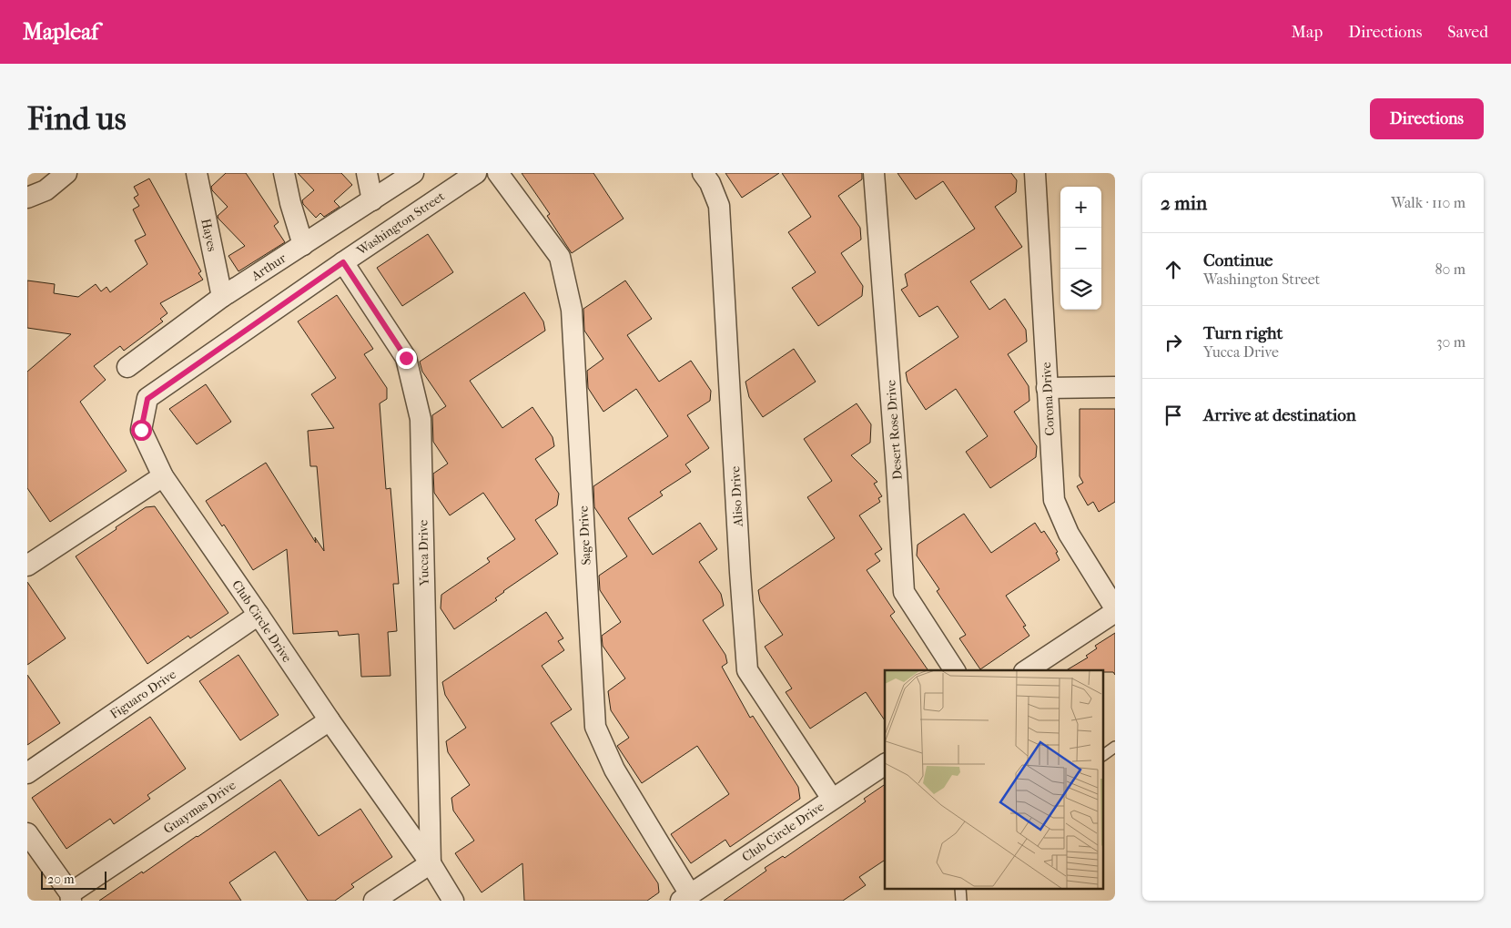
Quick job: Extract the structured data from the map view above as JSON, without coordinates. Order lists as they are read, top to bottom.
{
  "streets": {
    "street": [
      "Washington Street",
      "Hayes",
      "Arthur",
      "Corona Drive",
      "Desert Rose Drive",
      "Aliso Drive",
      "Sage Drive",
      "Yucca Drive",
      "Club Circle Drive",
      "Figuaro Drive",
      "Guaymas Drive"
    ]
  },
  "crossings": [
    ["Washington Street", "Yucca Drive"],
    ["Washington Street", "Club Circle Drive"],
    ["Hayes", "Arthur"],
    ["Aliso Drive", "Club Circle Drive"],
    ["Sage Drive", "Club Circle Drive"],
    ["Yucca Drive", "Club Circle Drive"],
    ["Club Circle Drive", "Figuaro Drive"],
    ["Club Circle Drive", "Guaymas Drive"]
  ],
  "scale_bar": "20 m",
  "page": {
    "header": "Mapleaf",
    "nav": ["Map", "Directions", "Saved"],
    "buttons": "Directions",
    "title": "Find us",
    "heading": ["2 min", "Walk · 110 m"],
    "map_buttons": ["+", "−"],
    "list": [
      ["Continue", "Washington Street", "80 m"],
      ["Turn right", "Yucca Drive", "30 m"],
      "Arrive at destination"
    ],
    "scale": "20 m"
  }
}
